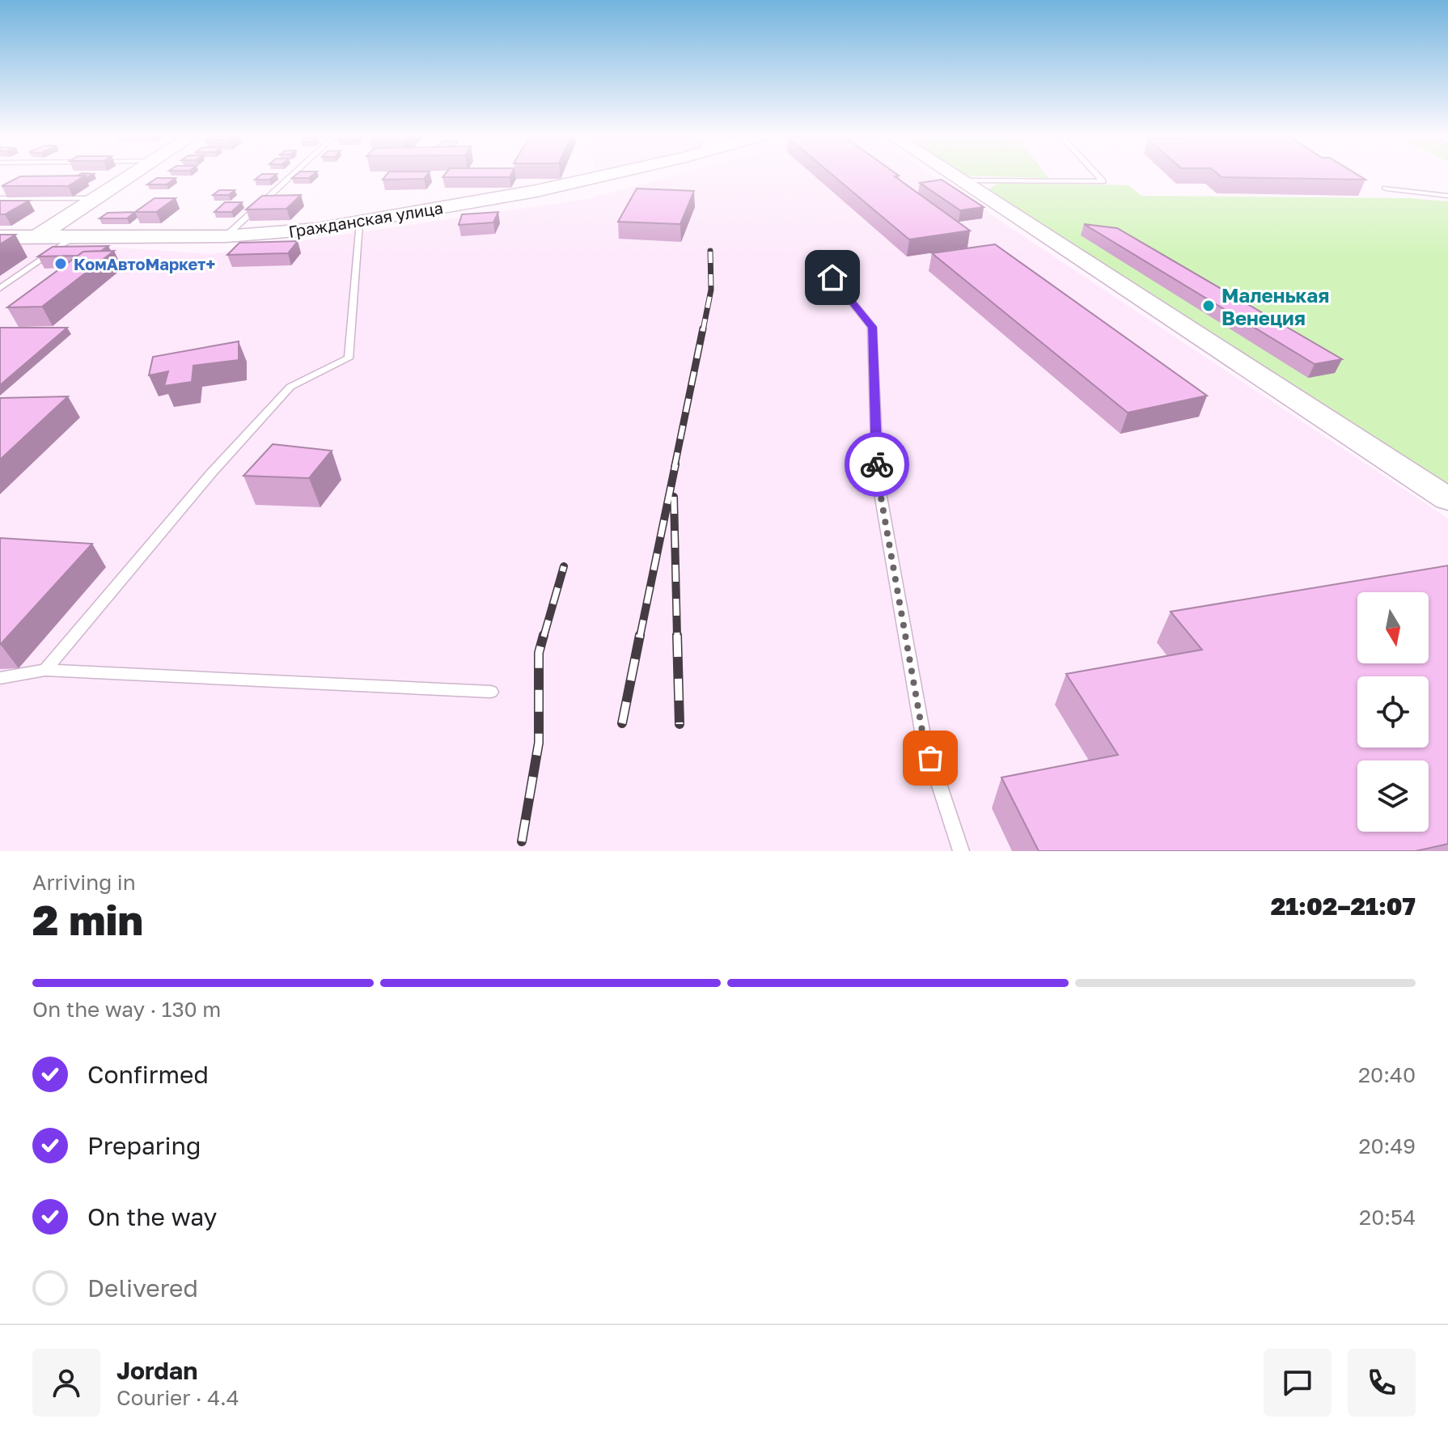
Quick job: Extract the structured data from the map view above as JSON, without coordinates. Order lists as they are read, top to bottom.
{
  "streets": {
    "street": ["Гражданская улица"]
  },
  "places": ["КомАвтоМаркет+", "Маленькая Венеция"],
  "north": "bottom",
  "page": {
    "heading": ["2 min", "Arriving in", "21:02–21:07"],
    "panel": ["Jordan", "Courier · 4.4"],
    "bar": "On the way · 130 m",
    "list": [
      ["Confirmed", "20:40"],
      ["Preparing", "20:49"],
      ["On the way", "20:54"],
      "Delivered"
    ]
  }
}
